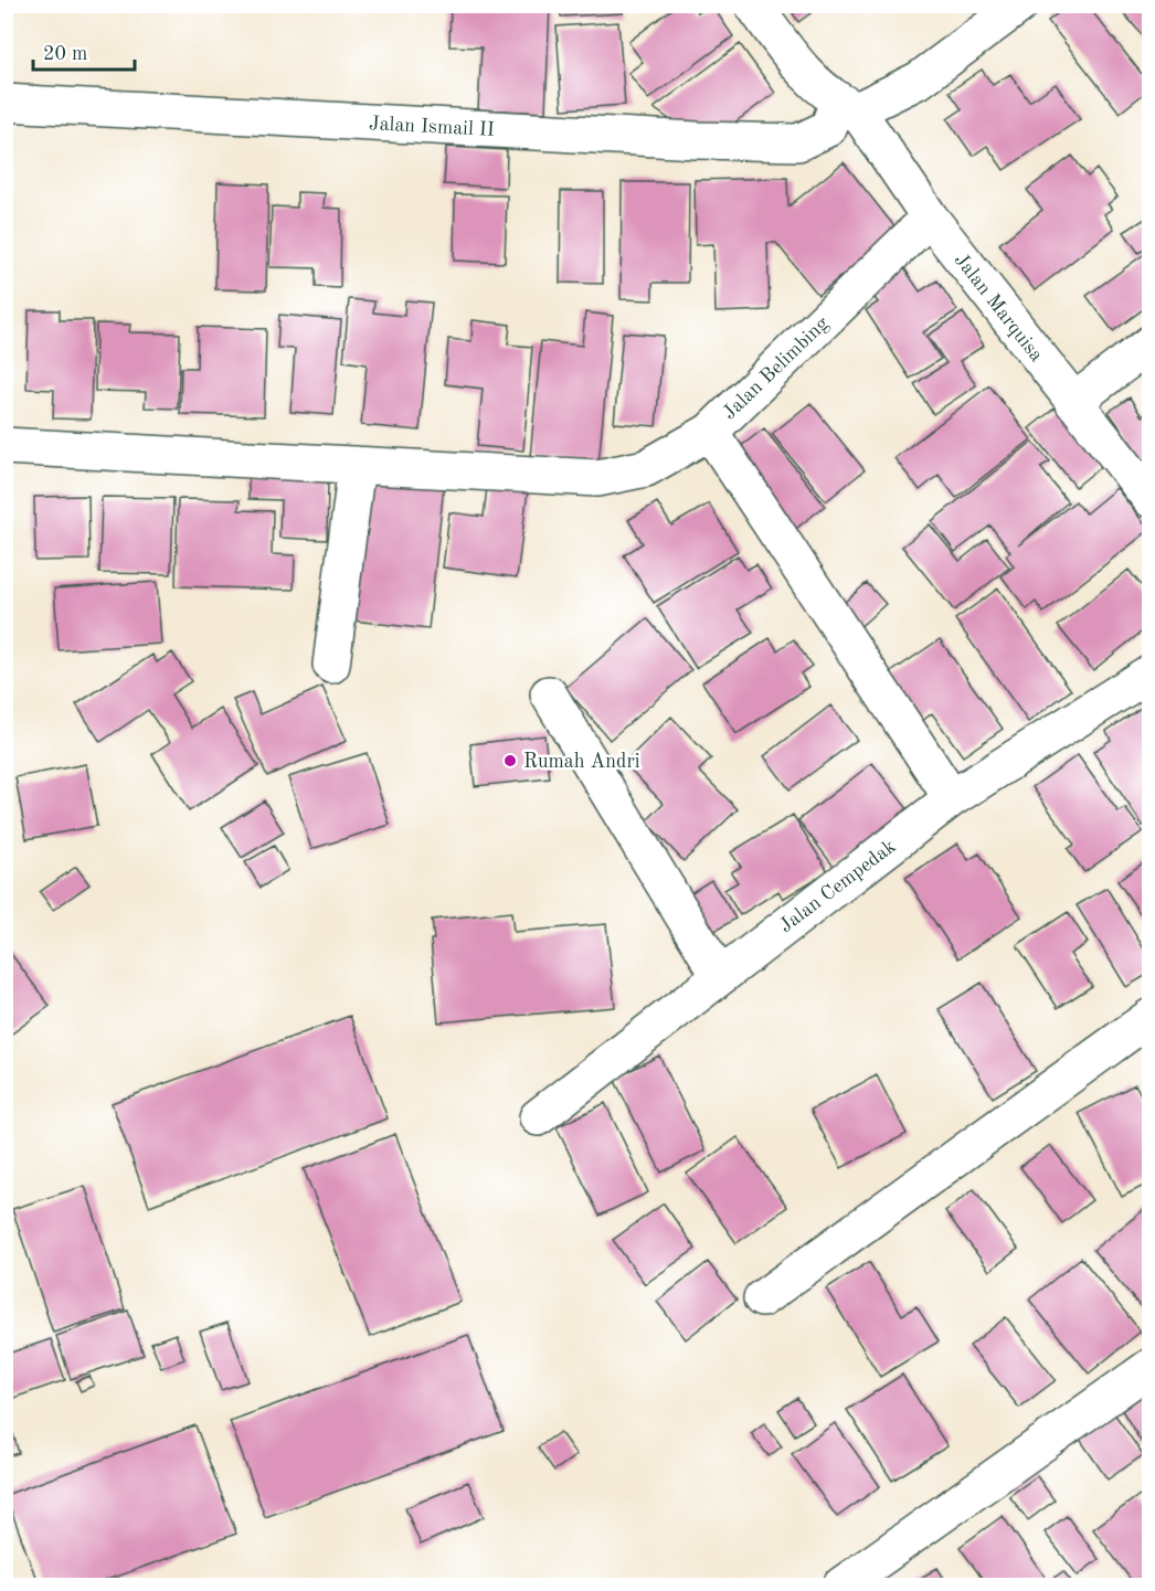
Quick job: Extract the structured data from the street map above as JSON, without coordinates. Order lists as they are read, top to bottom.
{
  "streets": {
    "street": [
      "Jalan Ismail II",
      "Jalan Marquisa",
      "Jalan Belimbing",
      "Jalan Cempedak"
    ]
  },
  "crossings": [
    ["Jalan Ismail II", "Jalan Marquisa"],
    ["Jalan Marquisa", "Jalan Belimbing"]
  ],
  "places": ["Rumah Andri"],
  "scale_bar": "20 m"
}
